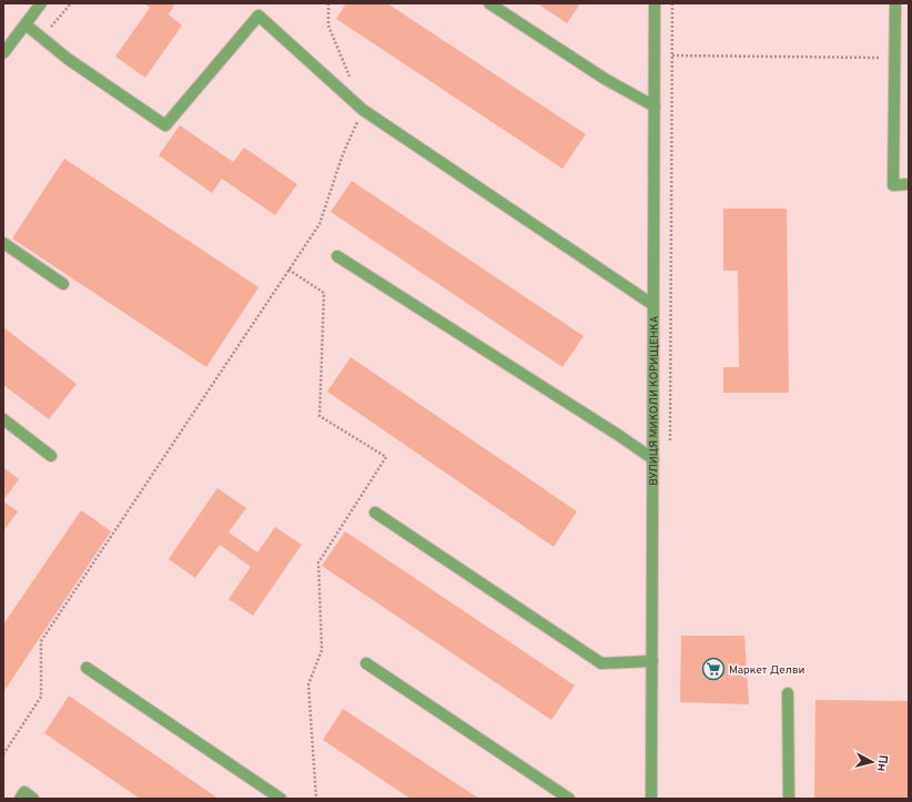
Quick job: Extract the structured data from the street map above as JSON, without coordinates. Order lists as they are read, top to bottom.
{
  "streets": {
    "street": ["ВУЛИЦЯ МИКОЛИ КОРИЩЕНКА"]
  },
  "places": {
    "supermarket": ["Маркет Делви"]
  },
  "north": "right"
}
